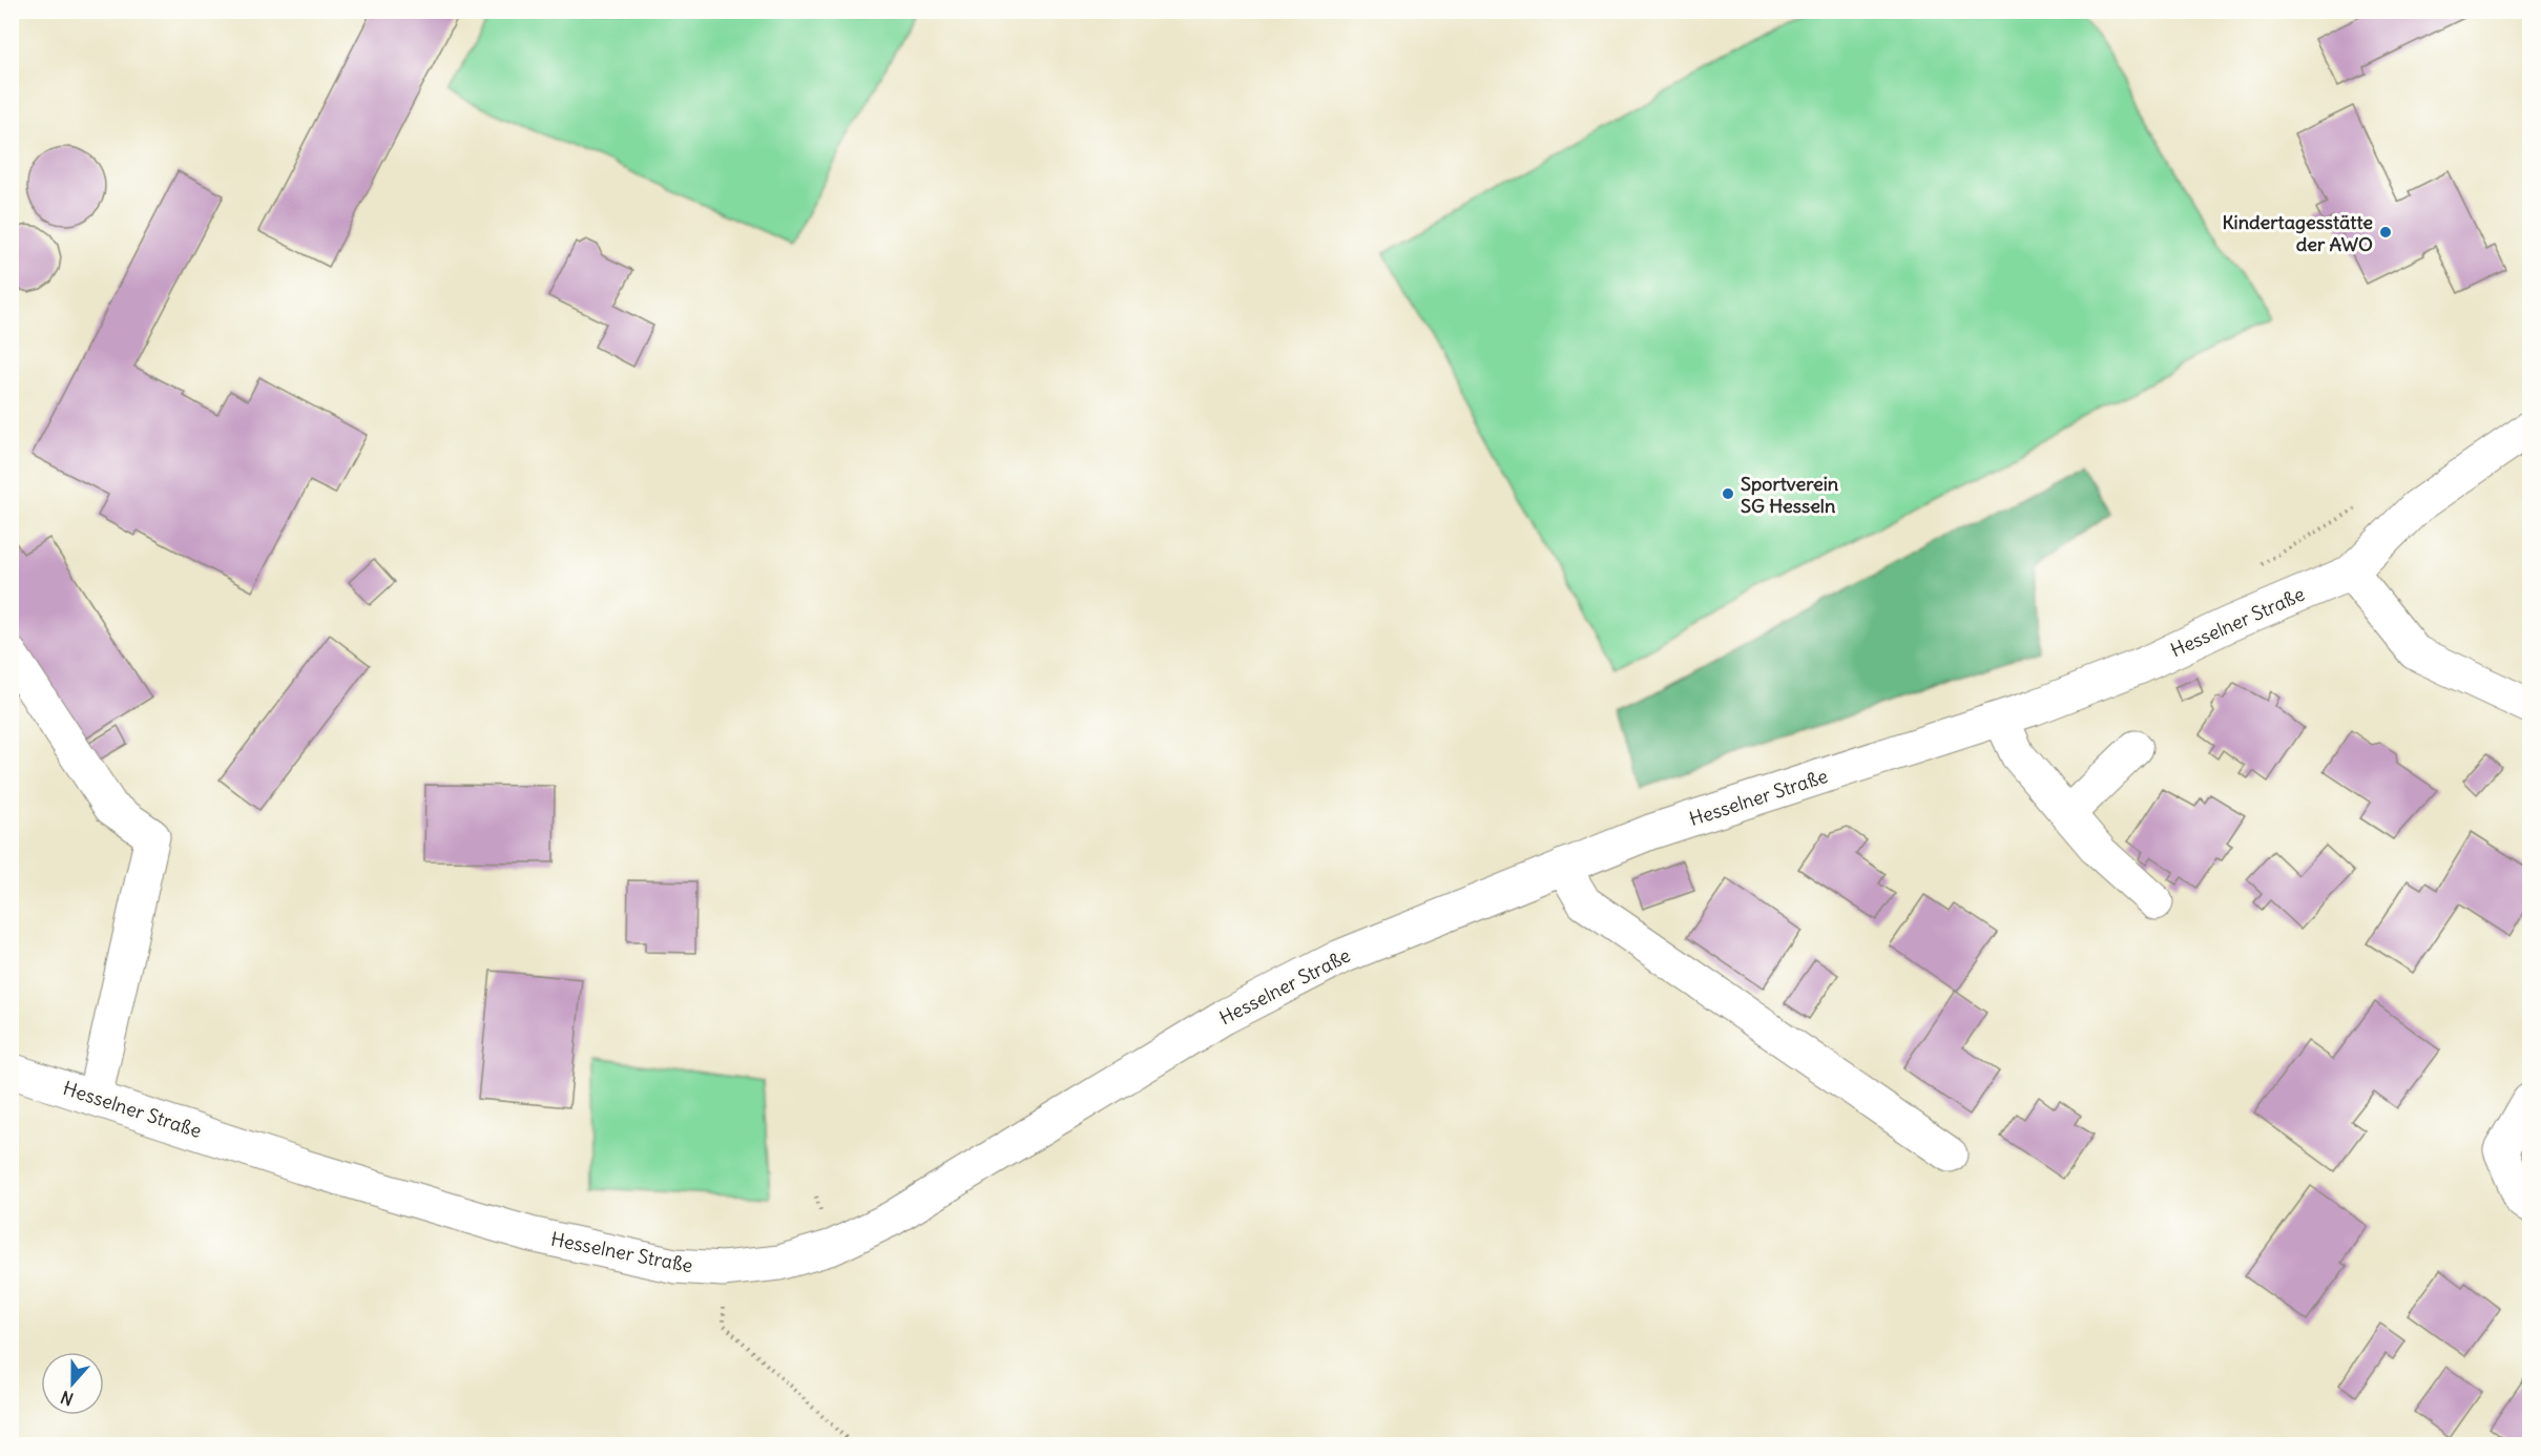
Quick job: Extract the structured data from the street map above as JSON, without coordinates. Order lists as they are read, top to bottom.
{
  "streets": {
    "street": ["Hesselner Straße"]
  },
  "places": ["Kindertagesstätte der AWO", "Sportverein SG Hesseln"],
  "north": "bottom"
}
